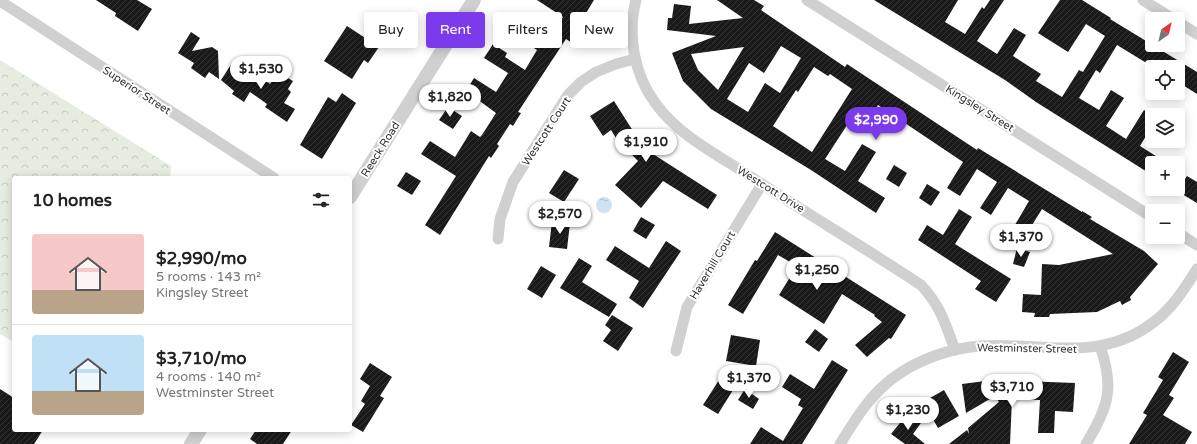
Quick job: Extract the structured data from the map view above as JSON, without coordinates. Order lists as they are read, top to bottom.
{
  "streets": {
    "street": [
      "Superior Street",
      "Kingsley Street",
      "Westcott Court",
      "Reeck Road",
      "Westcott Drive",
      "Haverhill Court",
      "Westminster Street"
    ]
  },
  "crossings": [
    ["Westcott Court", "Westcott Drive"],
    ["Westcott Drive", "Haverhill Court"],
    ["Westcott Drive", "Westminster Street"]
  ],
  "north": "top right",
  "page": {
    "map_buttons": ["+", "−"],
    "chip": [
      "Buy",
      "Rent",
      "Filters",
      "New"
    ],
    "price": [
      "$1,530",
      "$1,820",
      "$2,990",
      "$1,910",
      "$2,570",
      "$1,370",
      "$1,250",
      "$1,370",
      "$3,710",
      "$1,230"
    ],
    "heading": "10 homes",
    "list": [
      {
        "name": "$2,990/mo",
        "note": "5 rooms · 143 m² · Kingsley Street"
      },
      {
        "name": "$3,710/mo",
        "note": "4 rooms · 140 m² · Westminster Street"
      }
    ]
  }
}
